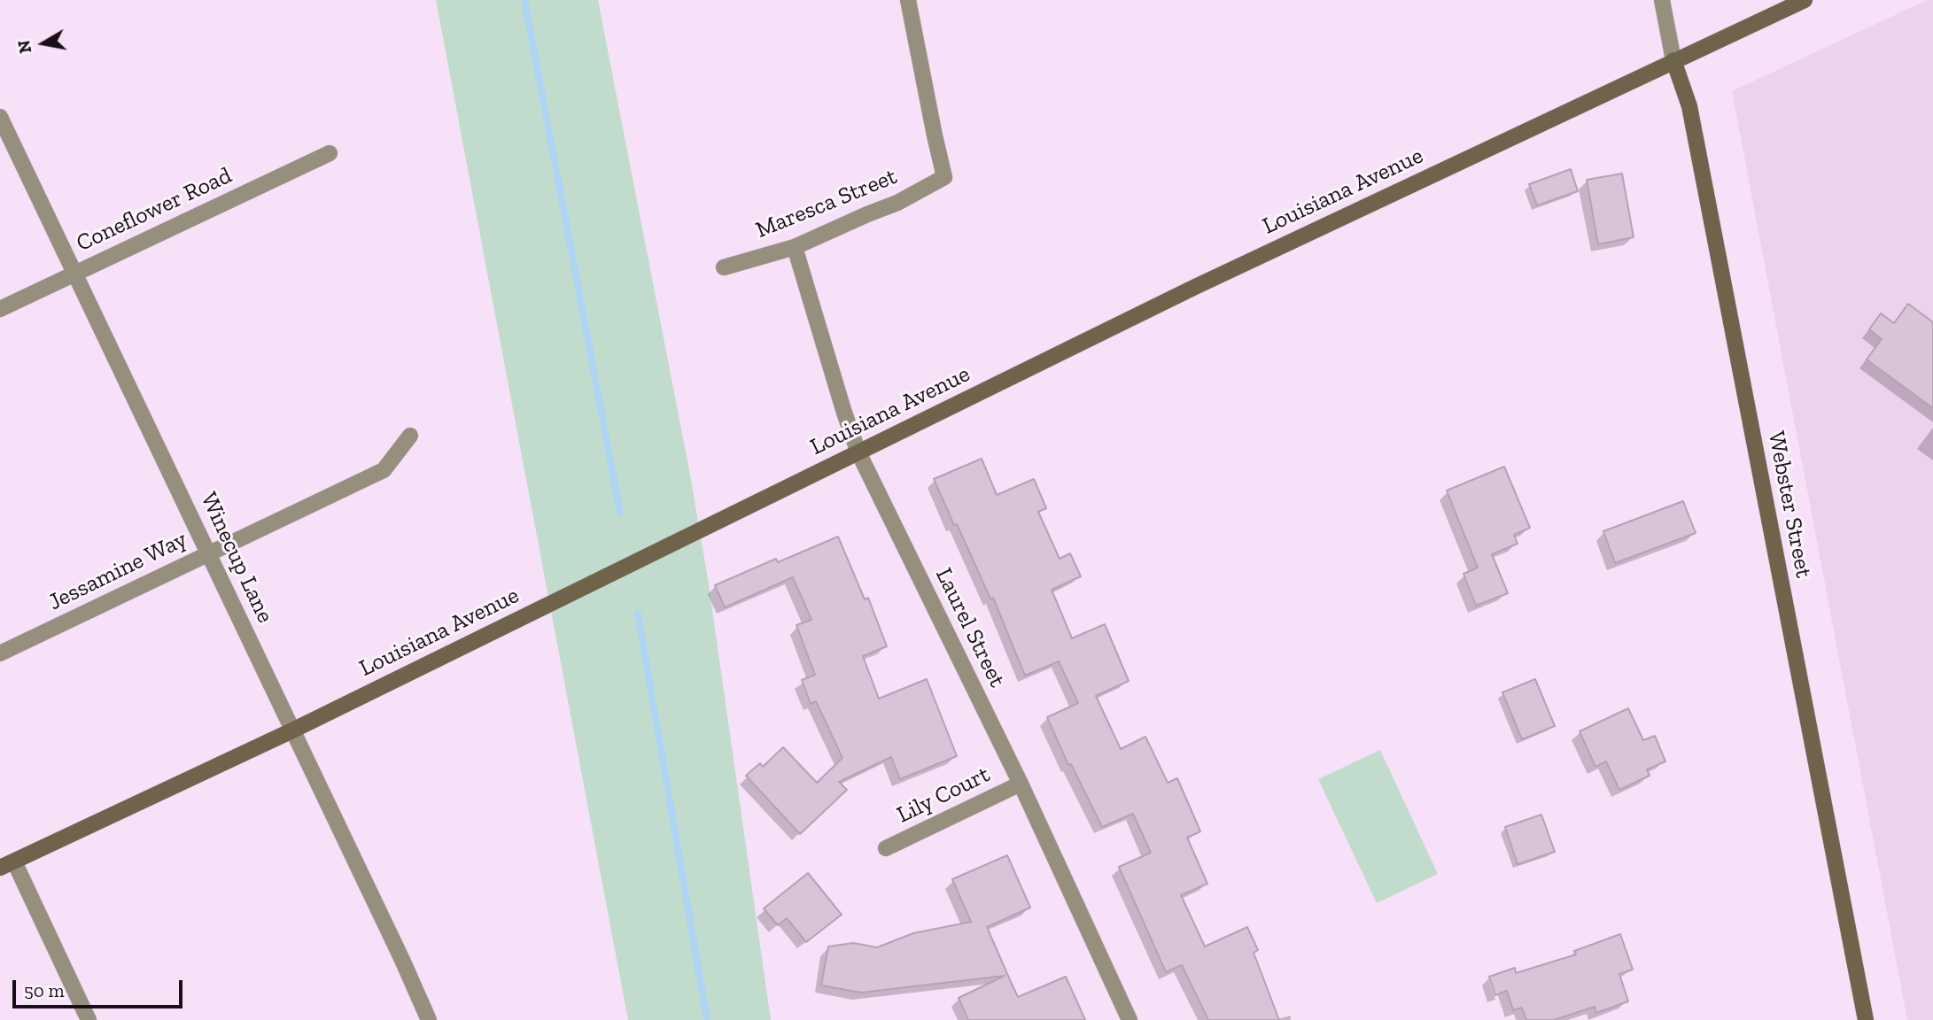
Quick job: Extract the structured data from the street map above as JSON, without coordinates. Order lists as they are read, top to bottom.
{
  "streets": {
    "street": [
      "Louisiana Avenue",
      "Maresca Street",
      "Coneflower Road",
      "Webster Street",
      "Winecup Lane",
      "Jessamine Way",
      "Laurel Street",
      "Lily Court"
    ]
  },
  "crossings": [
    ["Louisiana Avenue", "Webster Street"],
    ["Louisiana Avenue", "Winecup Lane"],
    ["Louisiana Avenue", "Laurel Street"],
    ["Maresca Street", "Laurel Street"],
    ["Coneflower Road", "Winecup Lane"],
    ["Winecup Lane", "Jessamine Way"],
    ["Laurel Street", "Lily Court"]
  ],
  "scale_bar": "50 m",
  "north": "left"
}
